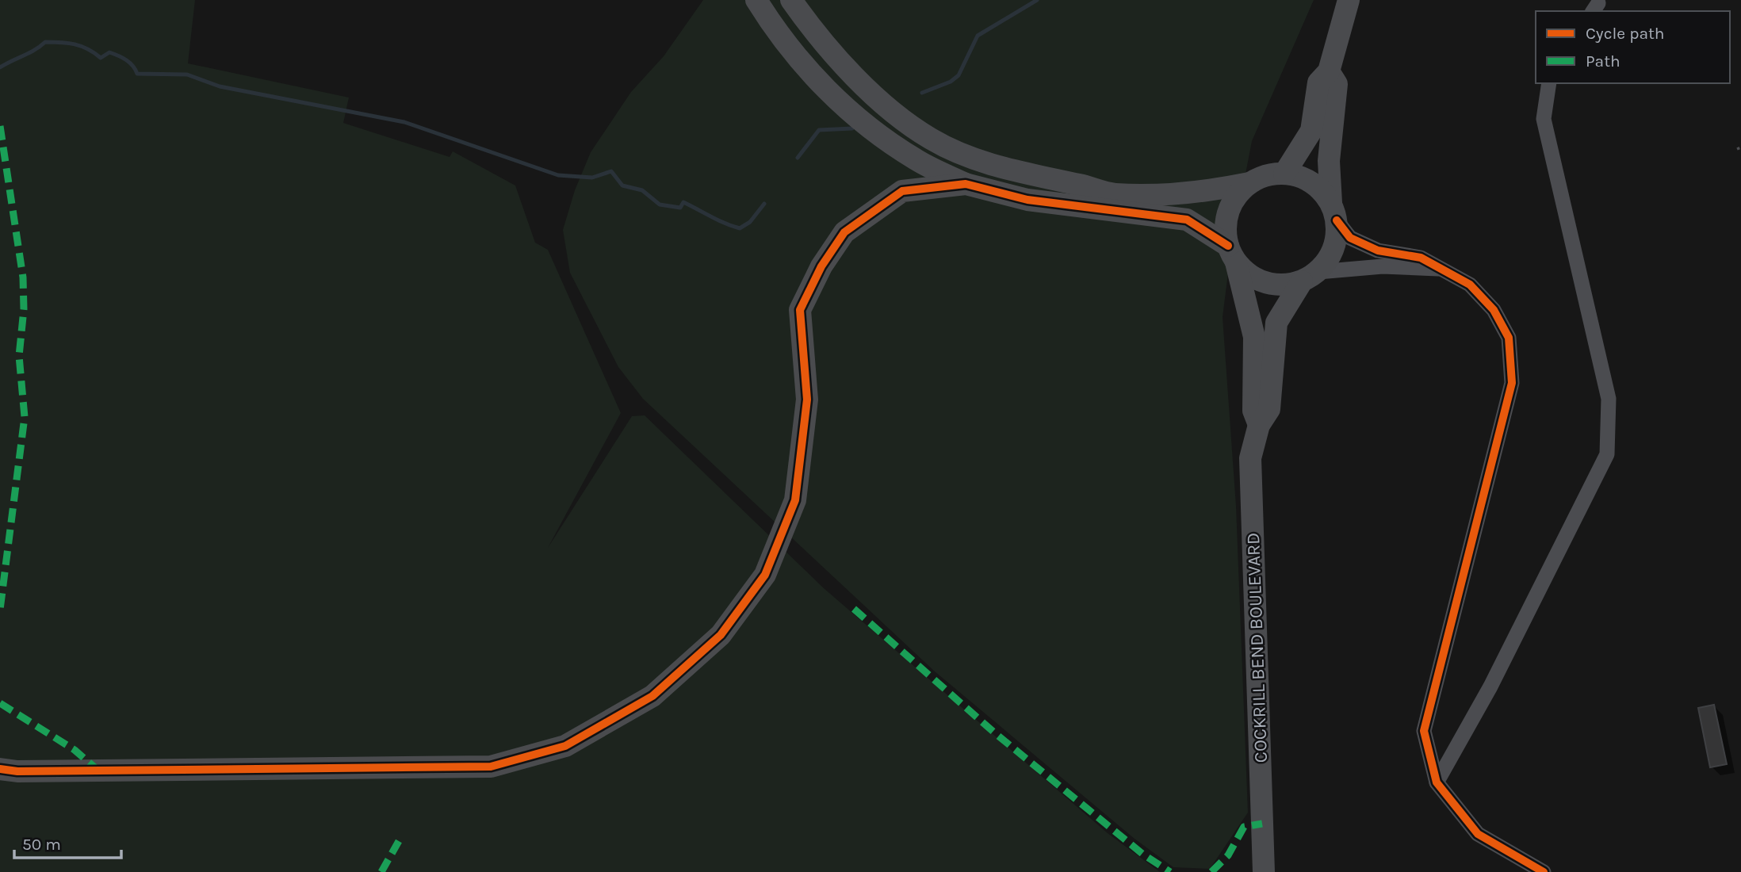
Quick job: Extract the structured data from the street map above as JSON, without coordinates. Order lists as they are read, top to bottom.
{
  "streets": {
    "street": ["COCKRILL BEND BOULEVARD"]
  },
  "legend": ["Cycle path", "Path"],
  "scale_bar": "50 m"
}
